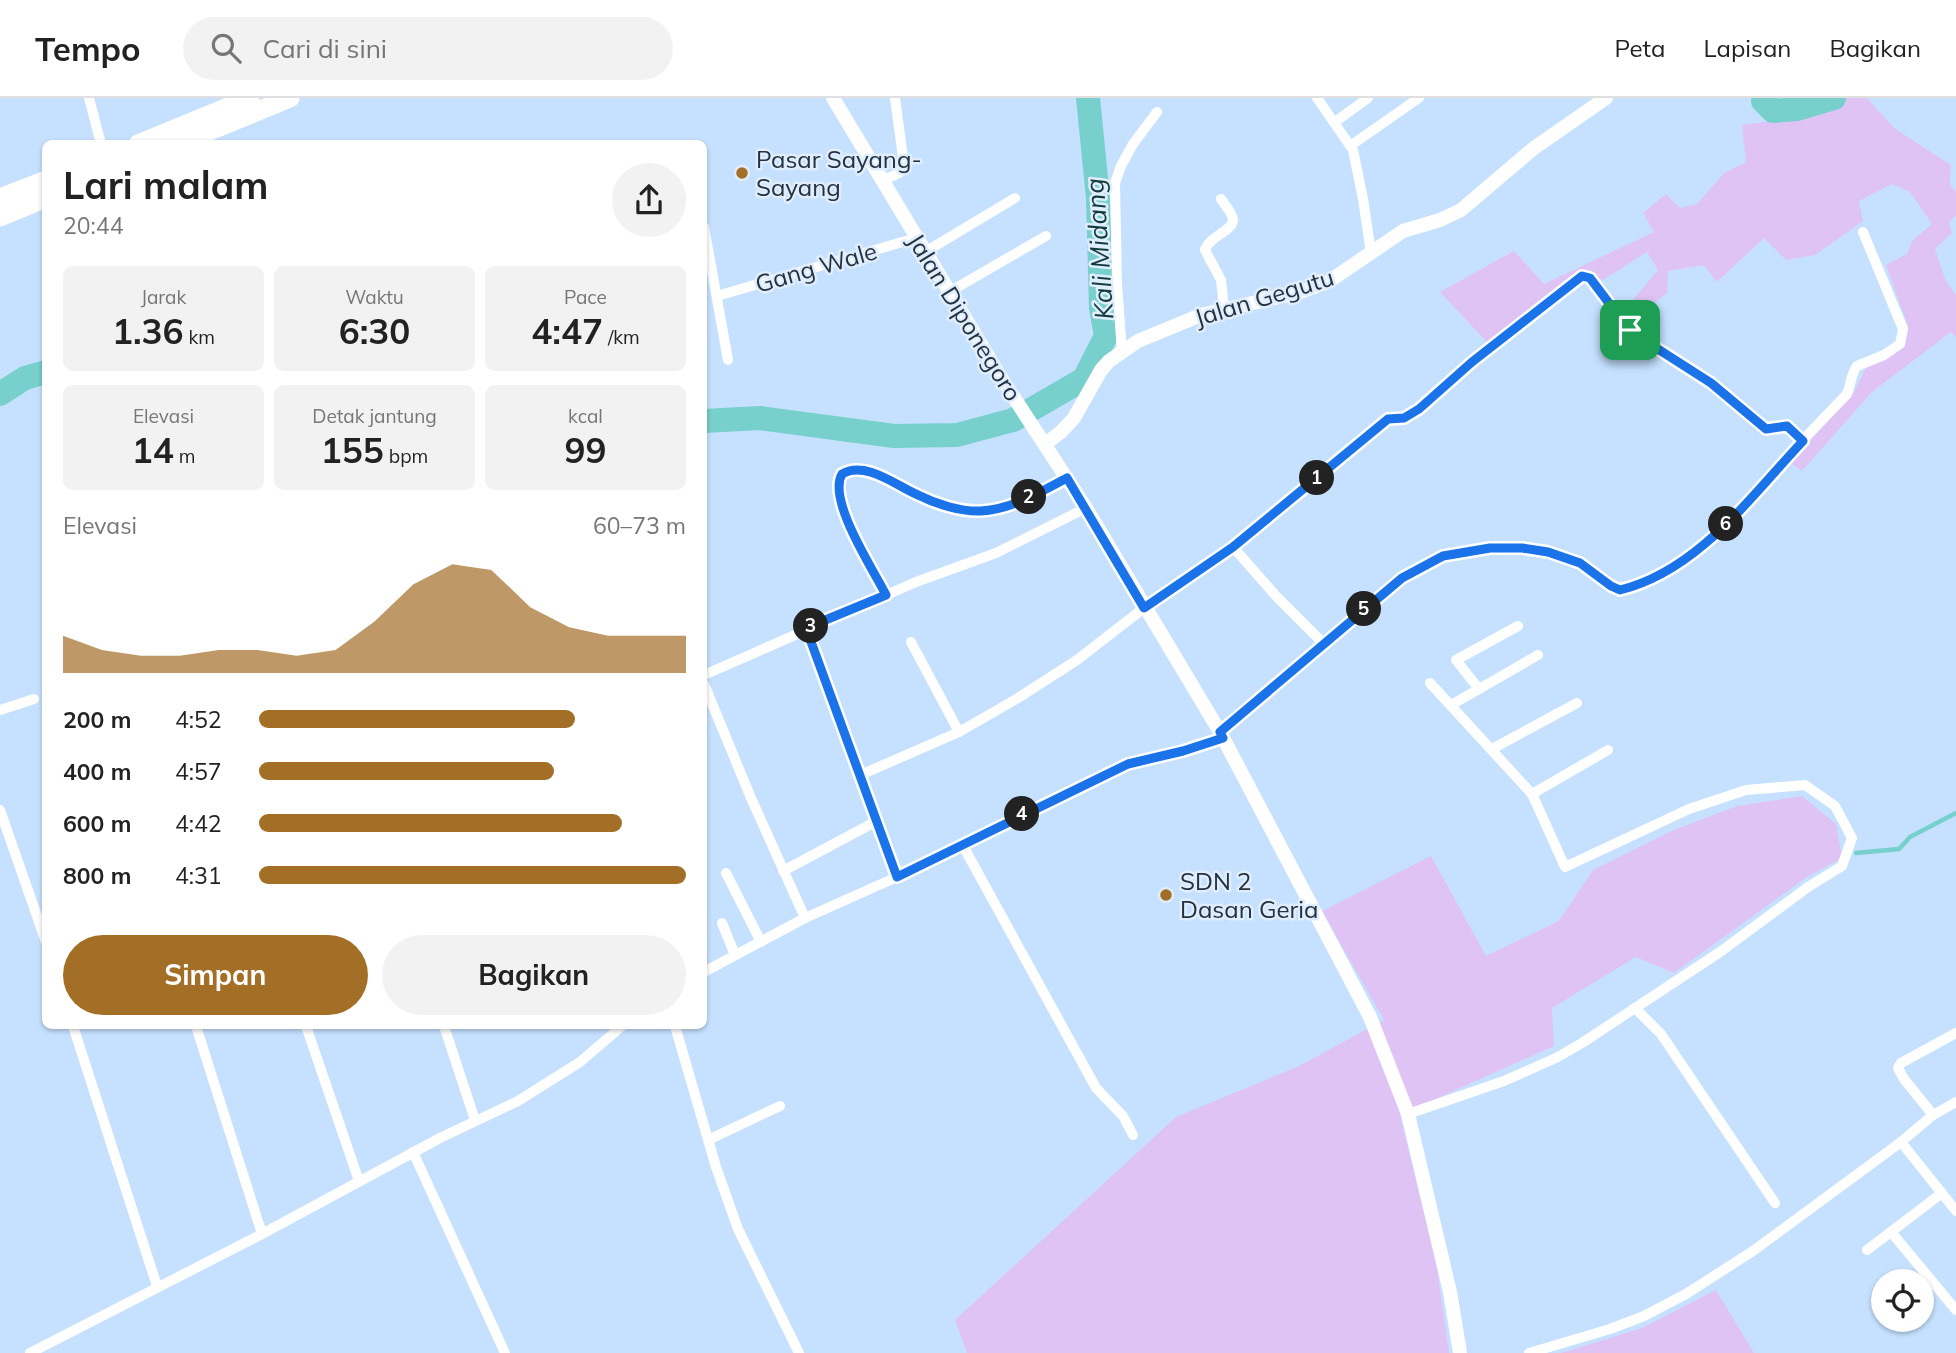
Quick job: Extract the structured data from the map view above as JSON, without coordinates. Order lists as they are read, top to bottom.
{
  "streets": {
    "street": ["Gang Wale", "Jalan Gegutu", "Jalan Diponegoro"]
  },
  "crossings": [
    ["Gang Wale", "Jalan Diponegoro"],
    ["Jalan Gegutu", "Jalan Diponegoro"]
  ],
  "water": ["Kali Midang"],
  "places": ["Pasar Sayang- Sayang", "SDN 2 Dasan Geria"],
  "page": {
    "header": "Tempo",
    "search": "Cari di sini",
    "nav": ["Peta", "Lapisan", "Bagikan"],
    "heading": ["Lari malam", "20:44"],
    "stats": [
      ["Jarak", "1.36 km"],
      ["Waktu", "6:30"],
      ["Pace", "4:47 /km"],
      ["Elevasi", "14 m"],
      ["Detak jantung", "155 bpm"],
      ["kcal", "99"]
    ],
    "pins": [
      "1",
      "2",
      "6",
      "5",
      "3",
      "4"
    ],
    "chart": ["Elevasi", "60–73 m"],
    "list": [
      {
        "name": "200 m",
        "note": "4:52"
      },
      {
        "name": "400 m",
        "note": "4:57"
      },
      {
        "name": "600 m",
        "note": "4:42"
      },
      {
        "name": "800 m",
        "note": "4:31"
      }
    ],
    "buttons": ["Simpan", "Bagikan"]
  }
}
